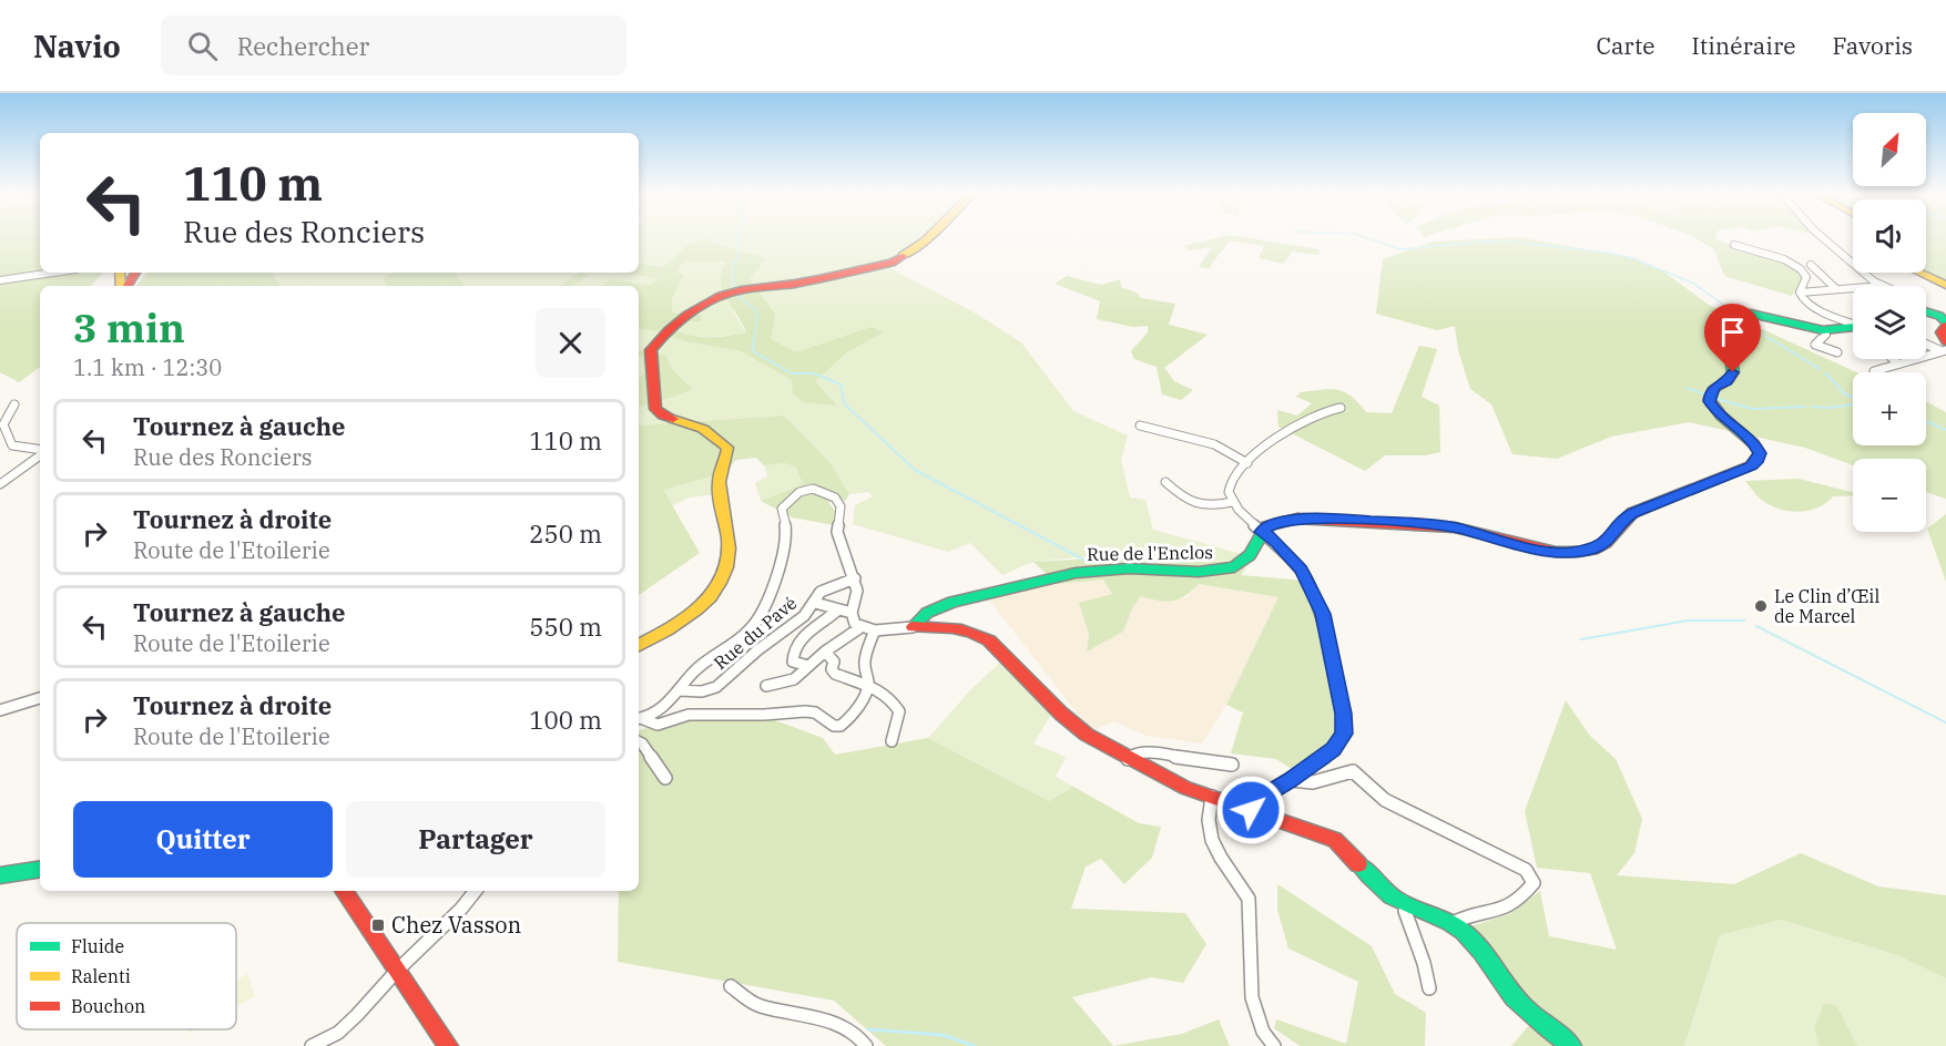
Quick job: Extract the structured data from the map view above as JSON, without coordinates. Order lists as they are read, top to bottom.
{
  "streets": {
    "street": ["Rue de l'Enclos", "Rue du Pavé"]
  },
  "places": {
    "other": ["Le Clin d’Œil de Marcel"],
    "transit": ["Chez Vasson"]
  },
  "legend": ["Fluide", "Ralenti", "Bouchon"],
  "north": "top right",
  "page": {
    "header": "Navio",
    "search": "Rechercher",
    "nav": ["Carte", "Itinéraire", "Favoris"],
    "map_buttons": ["+", "−"],
    "turn": ["110 m", "Rue des Ronciers"],
    "heading": ["3 min", "1.1 km · 12:30"],
    "list": [
      {
        "name": "Tournez à gauche",
        "note": "Rue des Ronciers",
        "value": "110 m"
      },
      {
        "name": "Tournez à droite",
        "note": "Route de l'Etoilerie",
        "value": "250 m"
      },
      {
        "name": "Tournez à gauche",
        "note": "Route de l'Etoilerie",
        "value": "550 m"
      },
      {
        "name": "Tournez à droite",
        "note": "Route de l'Etoilerie",
        "value": "100 m"
      }
    ],
    "buttons": ["Quitter", "Partager"]
  }
}
